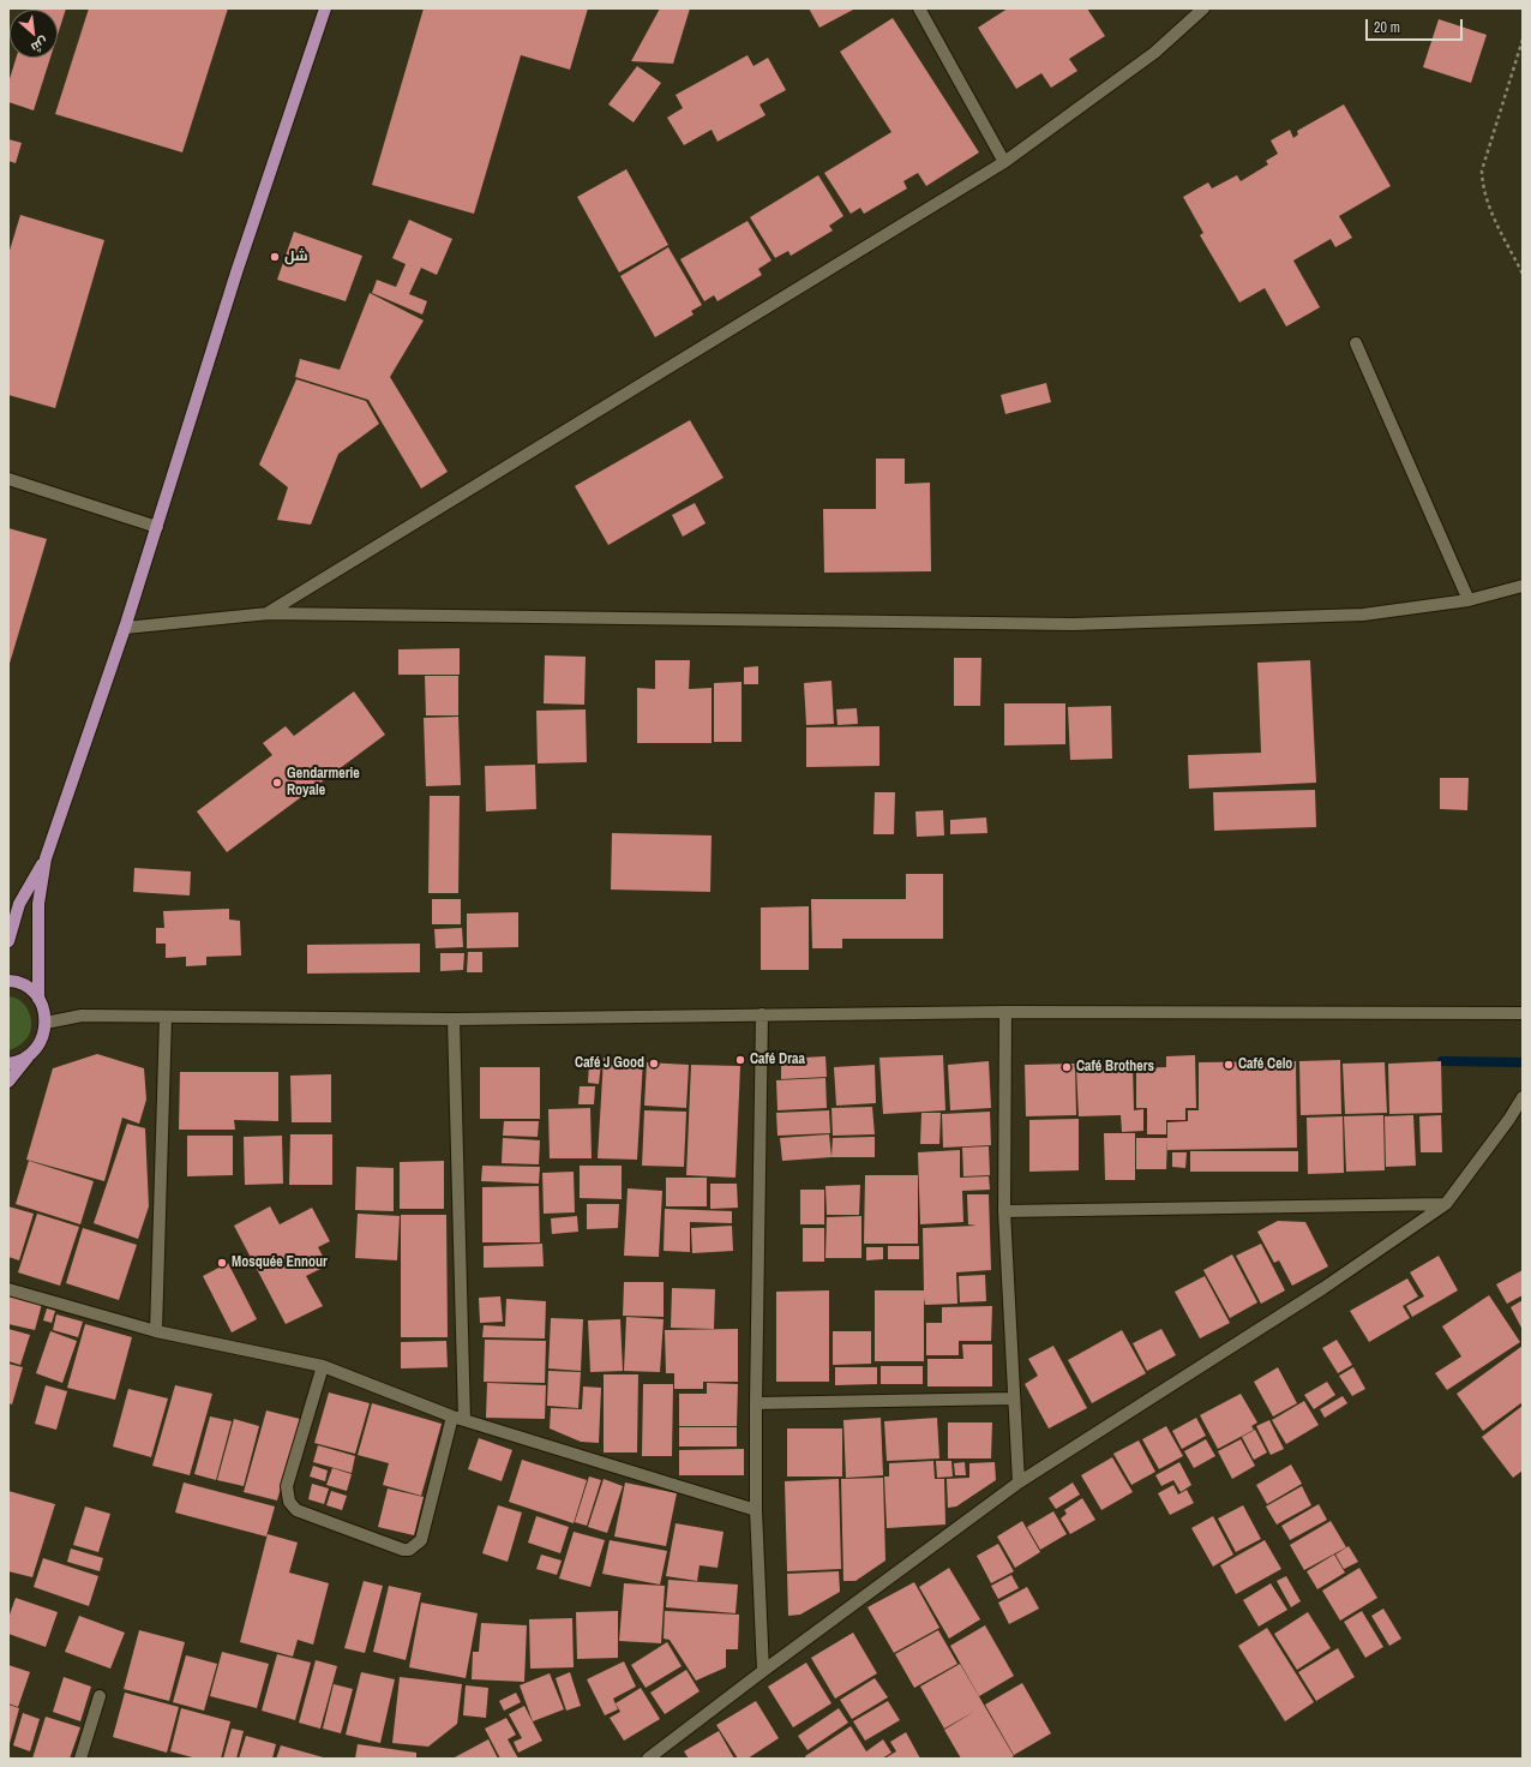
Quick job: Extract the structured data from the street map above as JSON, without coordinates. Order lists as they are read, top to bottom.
{
  "places": [
    "شل",
    "Gendarmerie Royale",
    "Café Draa",
    "Café J Good",
    "Café Celo",
    "Café Brothers",
    "Mosquée Ennour"
  ],
  "scale_bar": "20 m",
  "north": "bottom right"
}
